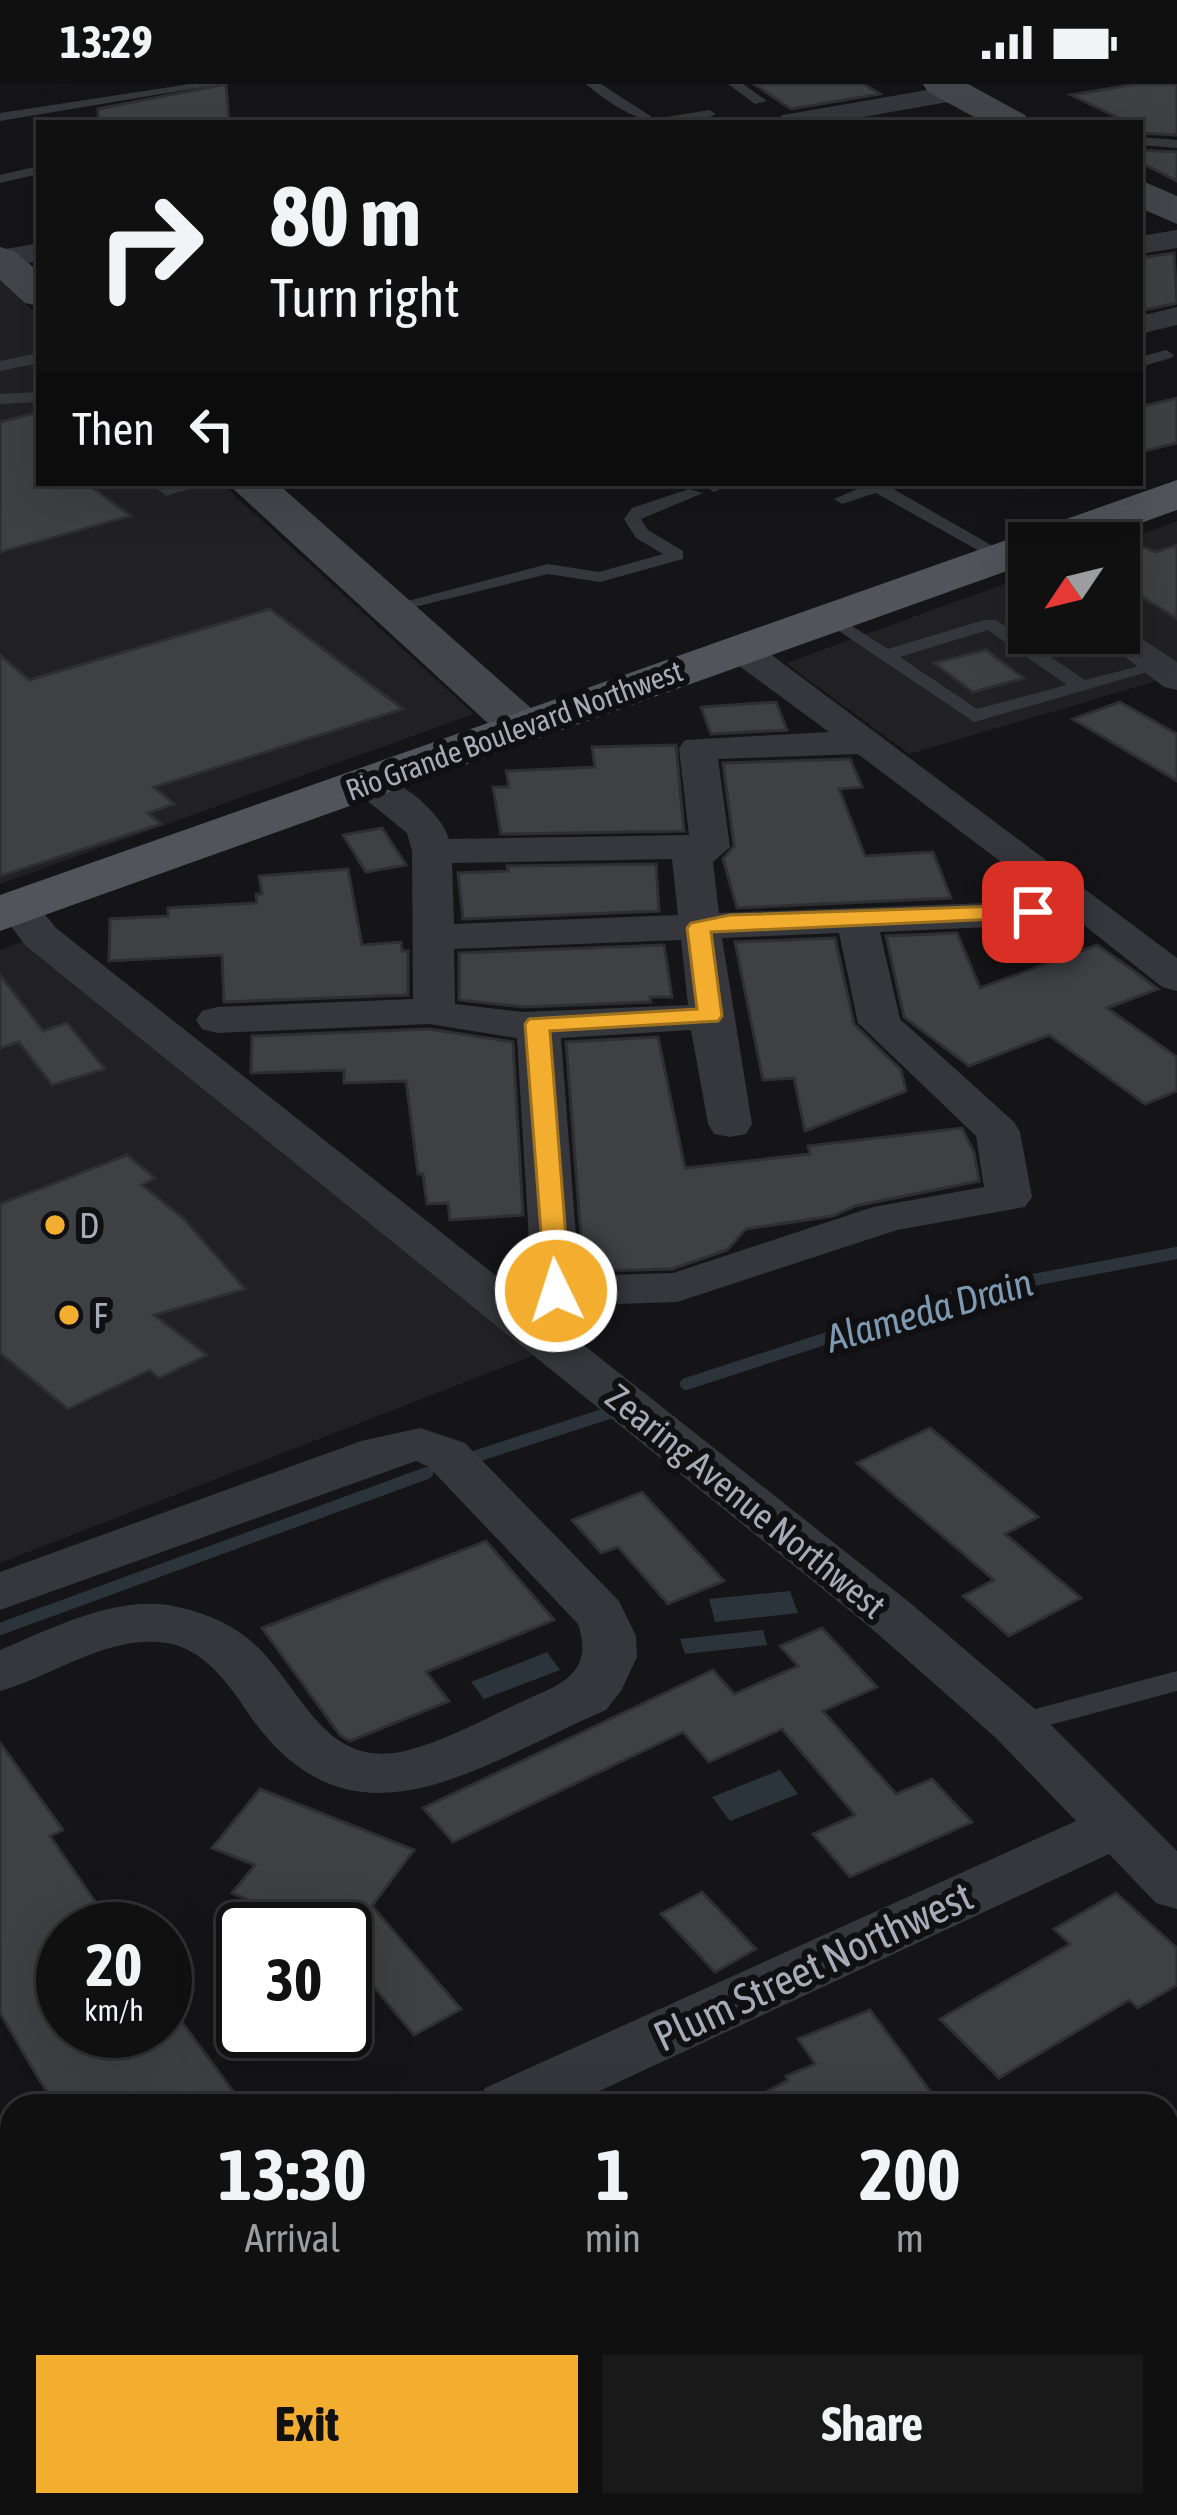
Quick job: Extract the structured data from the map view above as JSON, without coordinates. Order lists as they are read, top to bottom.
{
  "streets": {
    "main road": ["Rio Grande Boulevard Northwest"],
    "street": ["Zearing Avenue Northwest", "Plum Street Northwest"]
  },
  "crossings": [
    ["Rio Grande Boulevard Northwest", "Zearing Avenue Northwest"],
    ["Zearing Avenue Northwest", "Plum Street Northwest"]
  ],
  "water": ["Alameda Drain"],
  "places": ["D", "F"],
  "north": "bottom left",
  "page": {
    "status": "13:29",
    "turn": ["80 m", "Turn right"],
    "then": "Then",
    "speed": "20 km/h",
    "limit": "30",
    "eta": [
      "13:30",
      "Arrival",
      "1",
      "min",
      "200",
      "m"
    ],
    "buttons": ["Exit", "Share"]
  }
}
